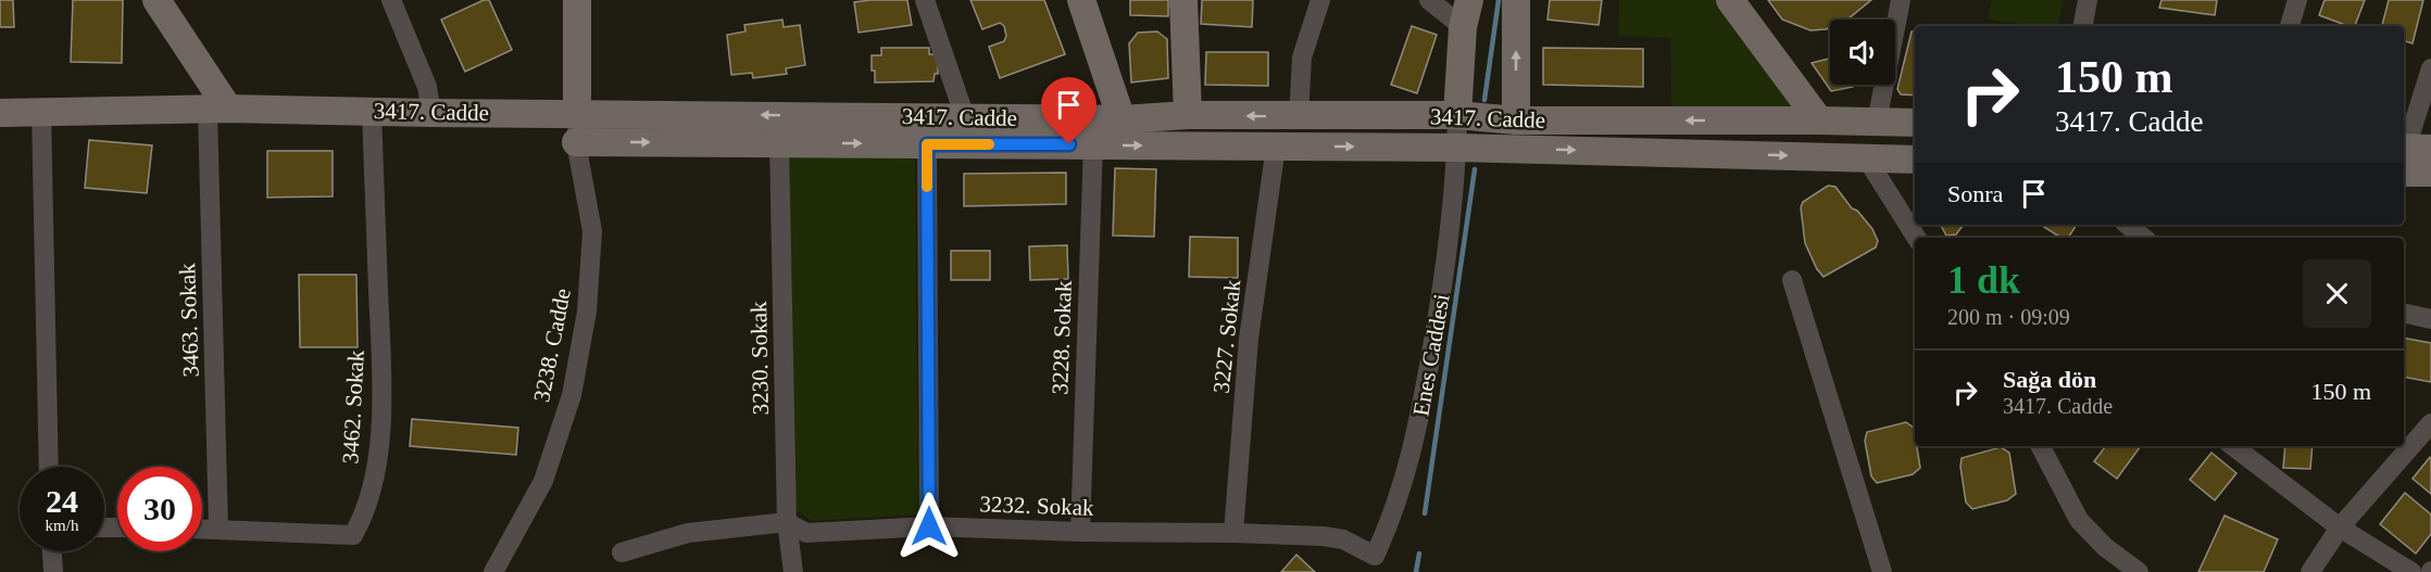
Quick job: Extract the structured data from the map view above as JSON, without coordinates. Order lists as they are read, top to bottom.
{
  "streets": {
    "street": [
      "3417. Cadde",
      "3463. Sokak",
      "3227. Sokak",
      "3228. Sokak",
      "3238. Cadde",
      "Enes Caddesi",
      "3230. Sokak",
      "3462. Sokak",
      "3232. Sokak"
    ]
  },
  "crossings": [
    ["3417. Cadde", "3463. Sokak"],
    ["3417. Cadde", "3227. Sokak"],
    ["3417. Cadde", "3228. Sokak"],
    ["3417. Cadde", "3238. Cadde"],
    ["3417. Cadde", "Enes Caddesi"],
    ["3417. Cadde", "3230. Sokak"],
    ["3417. Cadde", "3462. Sokak"],
    ["3463. Sokak", "3462. Sokak"],
    ["3227. Sokak", "3232. Sokak"],
    ["3228. Sokak", "3232. Sokak"],
    ["Enes Caddesi", "3232. Sokak"],
    ["3230. Sokak", "3232. Sokak"]
  ],
  "page": {
    "turn": ["150 m", "3417. Cadde"],
    "then": "Sonra",
    "heading": ["1 dk", "200 m · 09:09"],
    "list": [
      {
        "name": "Sağa dön",
        "note": "3417. Cadde",
        "value": "150 m"
      }
    ],
    "speed": "24 km/h",
    "limit": "30"
  }
}
